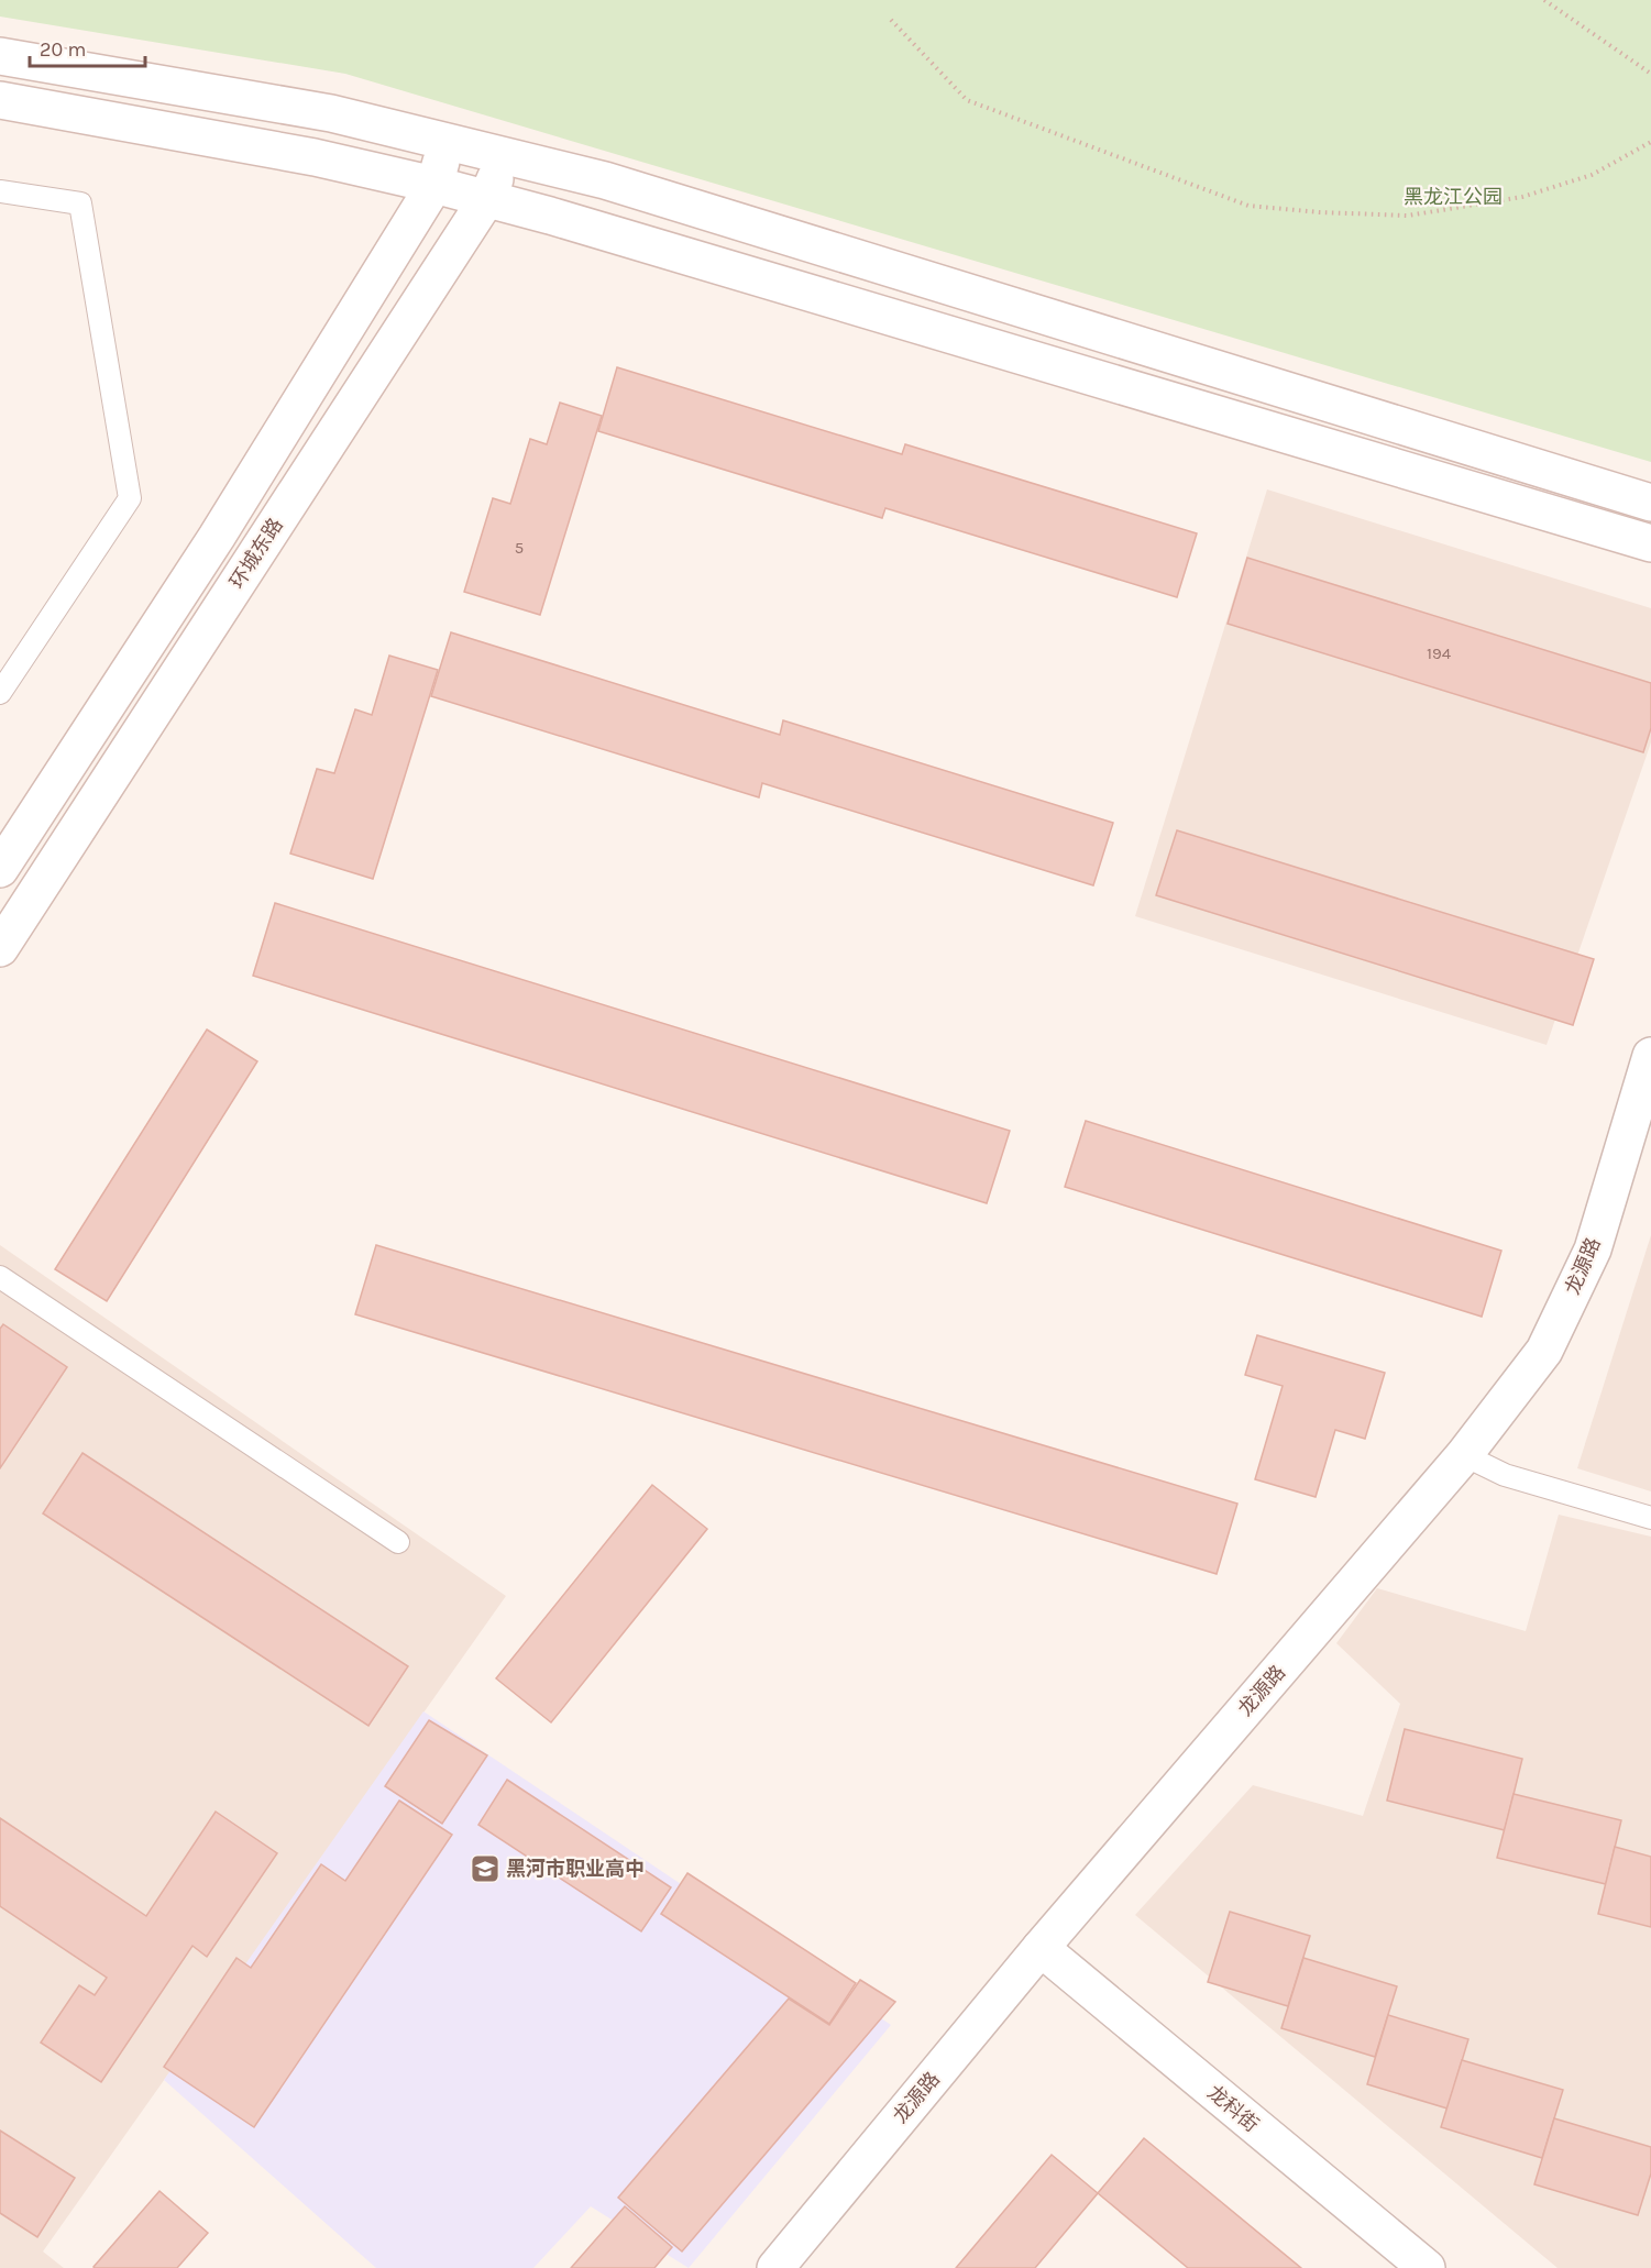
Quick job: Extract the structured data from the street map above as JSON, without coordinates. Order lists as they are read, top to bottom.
{
  "streets": {
    "street": ["环城东路", "龙源路", "龙科街"]
  },
  "crossings": [
    ["龙源路", "龙科街"]
  ],
  "parks": ["黑龙江公园"],
  "places": {
    "school or university": ["黑河市职业高中"]
  },
  "house_numbers": ["5", "194"],
  "scale_bar": "20 m"
}
